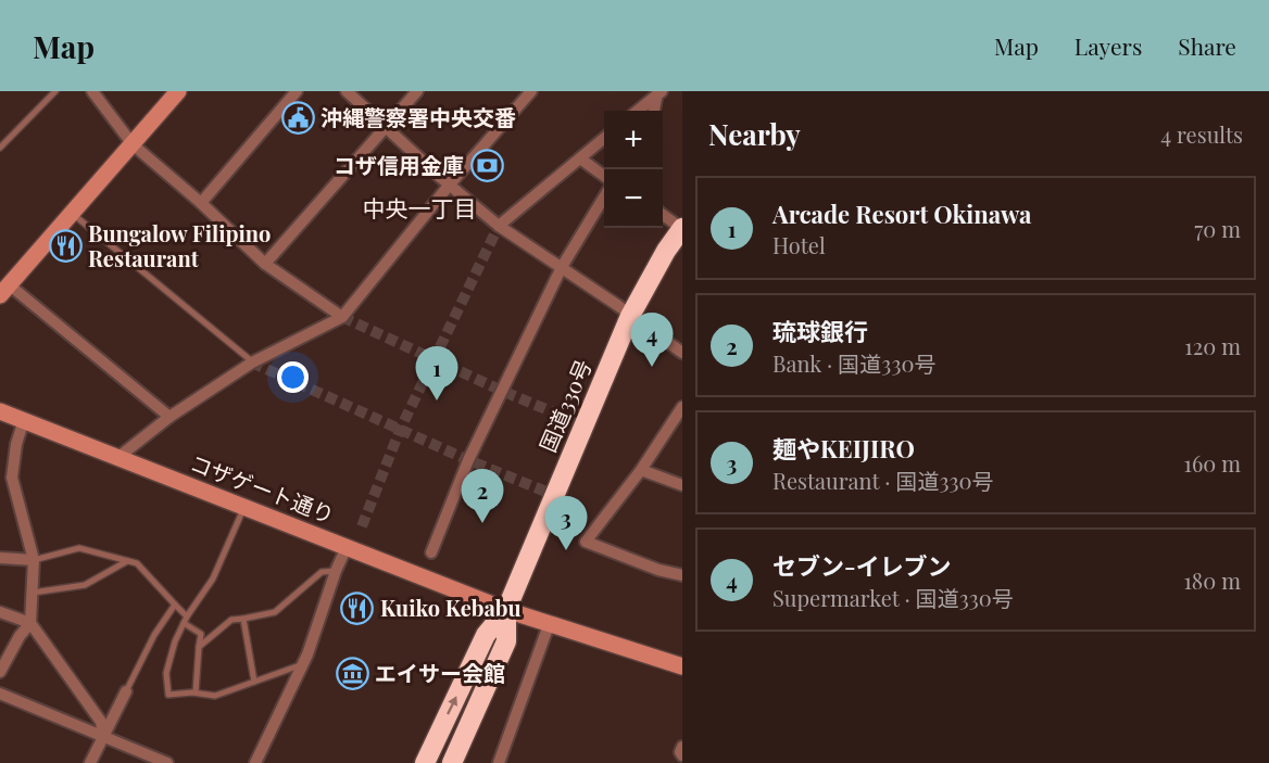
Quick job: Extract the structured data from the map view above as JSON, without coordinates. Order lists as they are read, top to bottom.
{
  "streets": {
    "highway": ["国道330号"],
    "main road": ["コザゲート通り"]
  },
  "crossings": [
    ["国道330号", "コザゲート通り"]
  ],
  "districts": ["中央一丁目"],
  "places": {
    "public building": ["沖縄警察署中央交番"],
    "bank": ["コザ信用金庫"],
    "restaurant": ["Bungalow Filipino Restaurant", "Kuiko Kebabu"],
    "museum": ["エイサー会館"]
  },
  "page": {
    "header": "Map",
    "nav": ["Map", "Layers", "Share"],
    "heading": ["Nearby", "4 results"],
    "map_buttons": ["+", "−"],
    "list": [
      {
        "mark": "1",
        "name": "Arcade Resort Okinawa",
        "note": "Hotel",
        "value": "70 m"
      },
      {
        "mark": "2",
        "name": "琉球銀行",
        "note": "Bank · 国道330号",
        "value": "120 m"
      },
      {
        "mark": "3",
        "name": "麺やKEIJIRO",
        "note": "Restaurant · 国道330号",
        "value": "160 m"
      },
      {
        "mark": "4",
        "name": "セブン-イレブン",
        "note": "Supermarket · 国道330号",
        "value": "180 m"
      }
    ],
    "pins": [
      "4",
      "1",
      "2",
      "3"
    ]
  }
}
